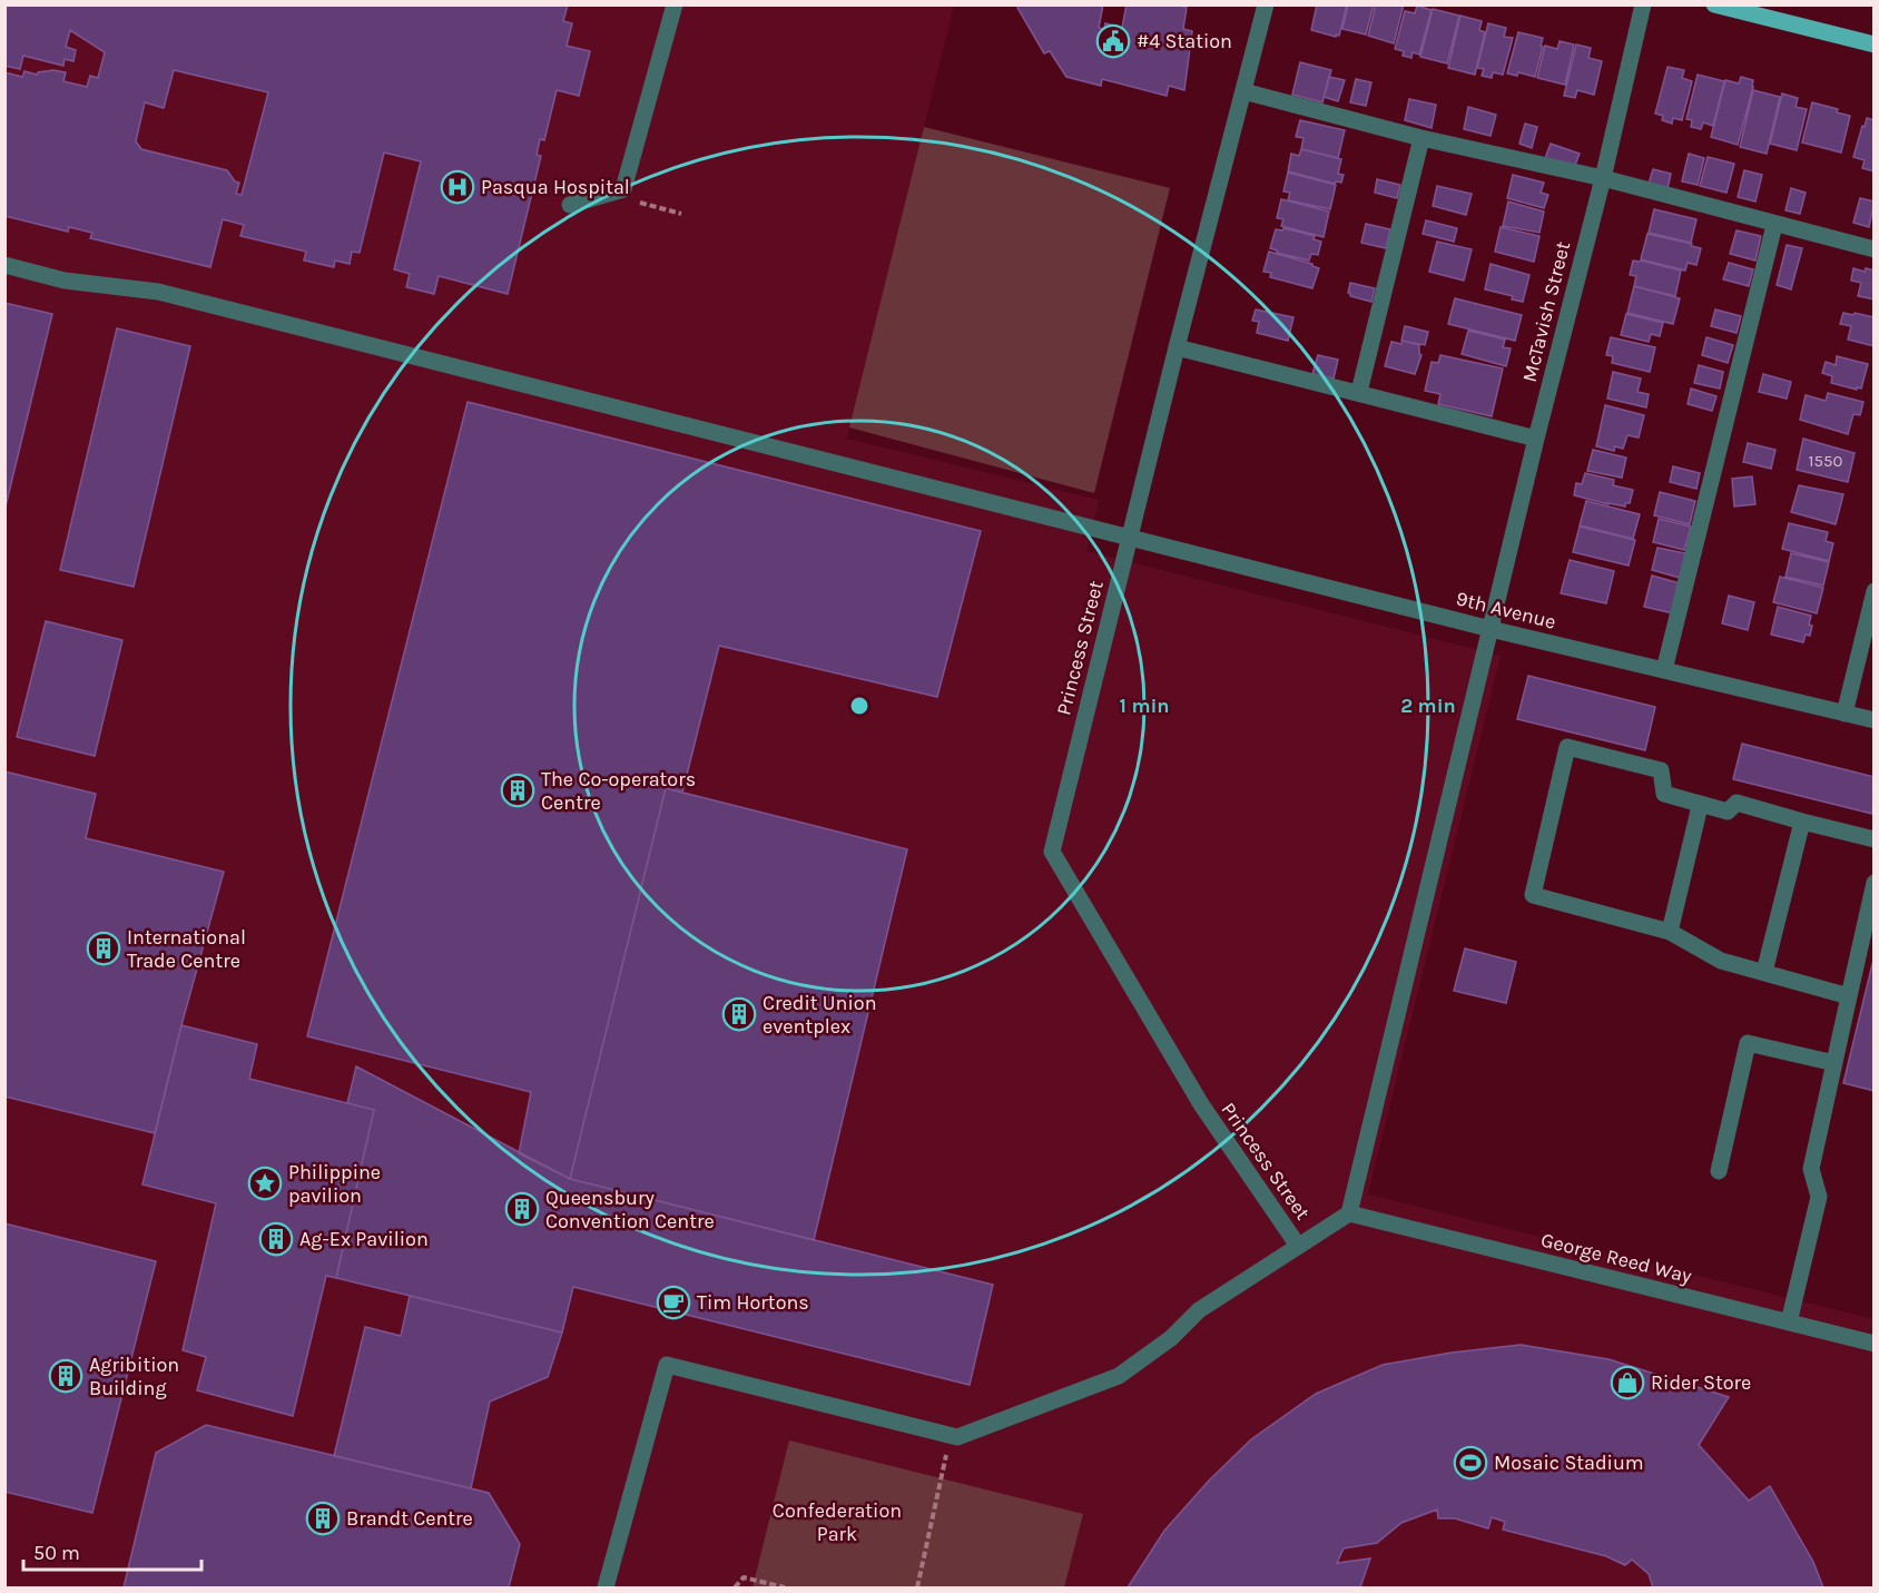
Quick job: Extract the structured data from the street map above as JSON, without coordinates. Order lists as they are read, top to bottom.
{
  "streets": {
    "street": [
      "McTavish Street",
      "9th Avenue",
      "Princess Street",
      "George Reed Way"
    ]
  },
  "crossings": [
    ["McTavish Street", "9th Avenue"],
    ["McTavish Street", "George Reed Way"],
    ["9th Avenue", "Princess Street"]
  ],
  "parks": ["Confederation Park"],
  "places": {
    "public building": ["#4 Station"],
    "hospital": ["Pasqua Hospital"],
    "building": [
      "The Co-operators Centre",
      "International Trade Centre",
      "Credit Union eventplex",
      "Queensbury Convention Centre",
      "Ag-Ex Pavilion",
      "Agribition Building",
      "Brandt Centre"
    ],
    "place": ["Philippine pavilion"],
    "cafe": ["Tim Hortons"],
    "shop": ["Rider Store"],
    "sports": ["Mosaic Stadium"]
  },
  "house_numbers": ["1550"],
  "scale_bar": "50 m",
  "rings": ["1 min", "2 min"]
}
